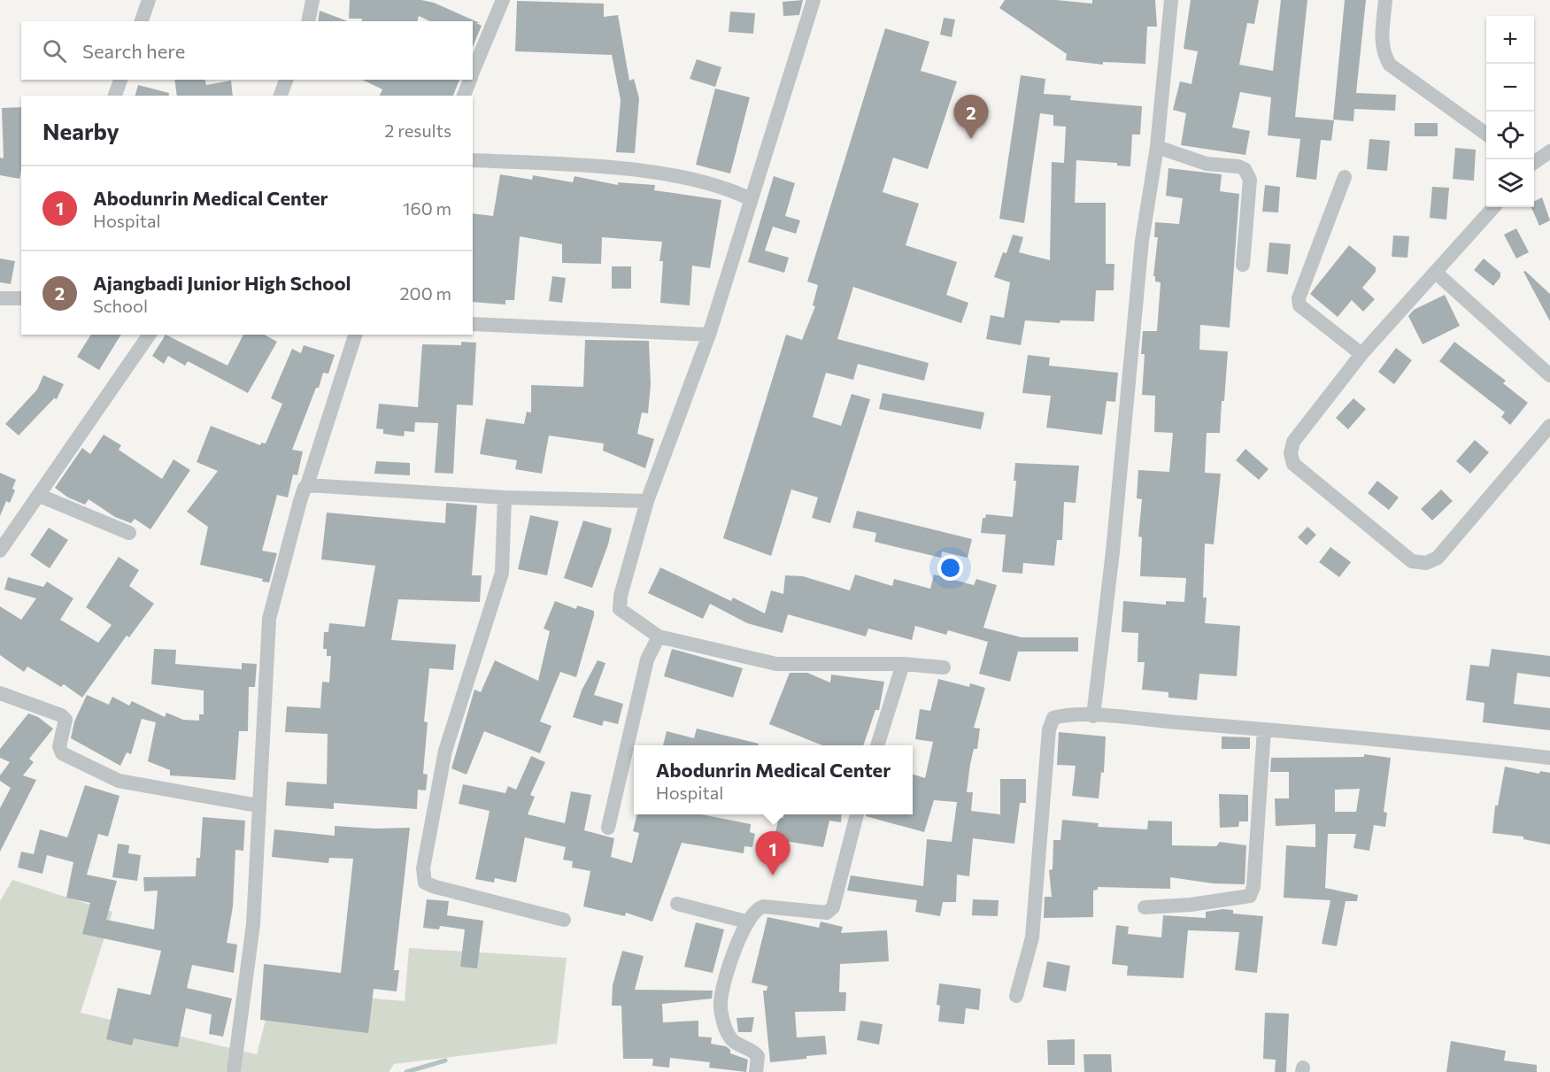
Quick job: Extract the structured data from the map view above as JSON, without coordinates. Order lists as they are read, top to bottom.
{
  "page": {
    "map_buttons": ["+", "−"],
    "search": "Search here",
    "pins": ["2", "1"],
    "heading": ["Nearby", "2 results"],
    "list": [
      {
        "mark": "1",
        "name": "Abodunrin Medical Center",
        "note": "Hospital",
        "value": "160 m"
      },
      {
        "mark": "2",
        "name": "Ajangbadi Junior High School",
        "note": "School",
        "value": "200 m"
      }
    ],
    "popup": ["Abodunrin Medical Center", "Hospital"]
  }
}
